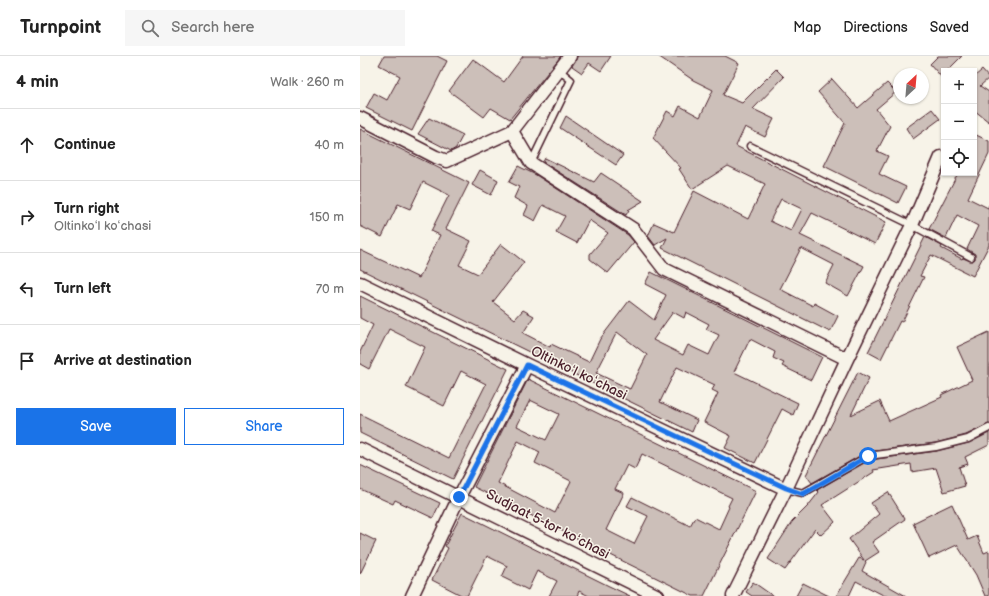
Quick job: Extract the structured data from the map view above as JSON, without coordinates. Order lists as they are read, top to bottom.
{
  "streets": {
    "street": ["Oltinkoʻl koʻchasi", "Sudjaat 5-tor koʻchasi"]
  },
  "north": "top right",
  "page": {
    "header": "Turnpoint",
    "search": "Search here",
    "nav": ["Map", "Directions", "Saved"],
    "heading": ["4 min", "Walk · 260 m"],
    "map_buttons": ["+", "−"],
    "list": [
      ["Continue", "40 m"],
      ["Turn right", "Oltinkoʻl koʻchasi", "150 m"],
      ["Turn left", "70 m"],
      "Arrive at destination"
    ],
    "buttons": ["Save", "Share"]
  }
}
